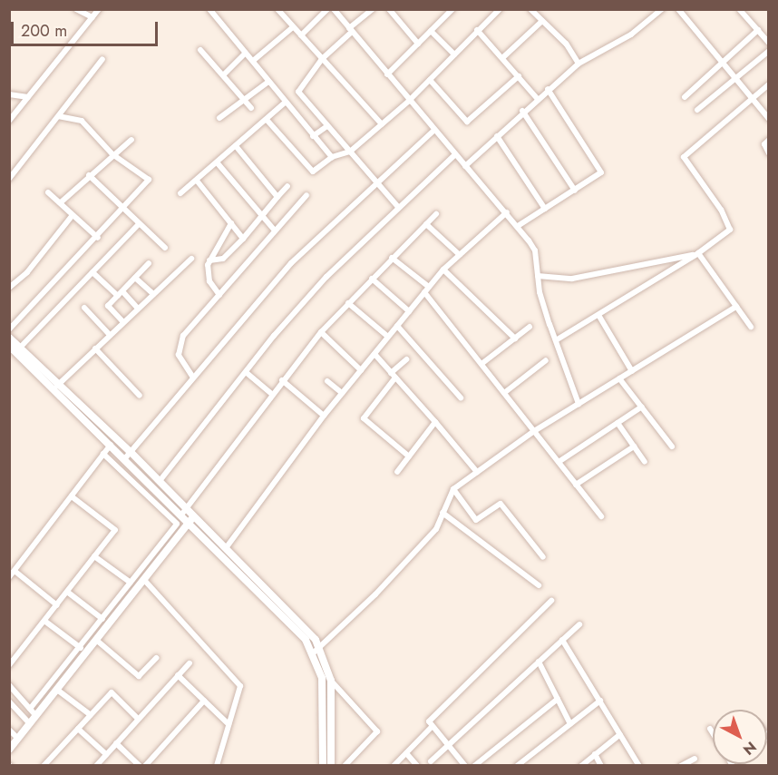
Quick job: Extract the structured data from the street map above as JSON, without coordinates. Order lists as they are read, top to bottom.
{
  "scale_bar": "200 m",
  "north": "bottom right"
}
